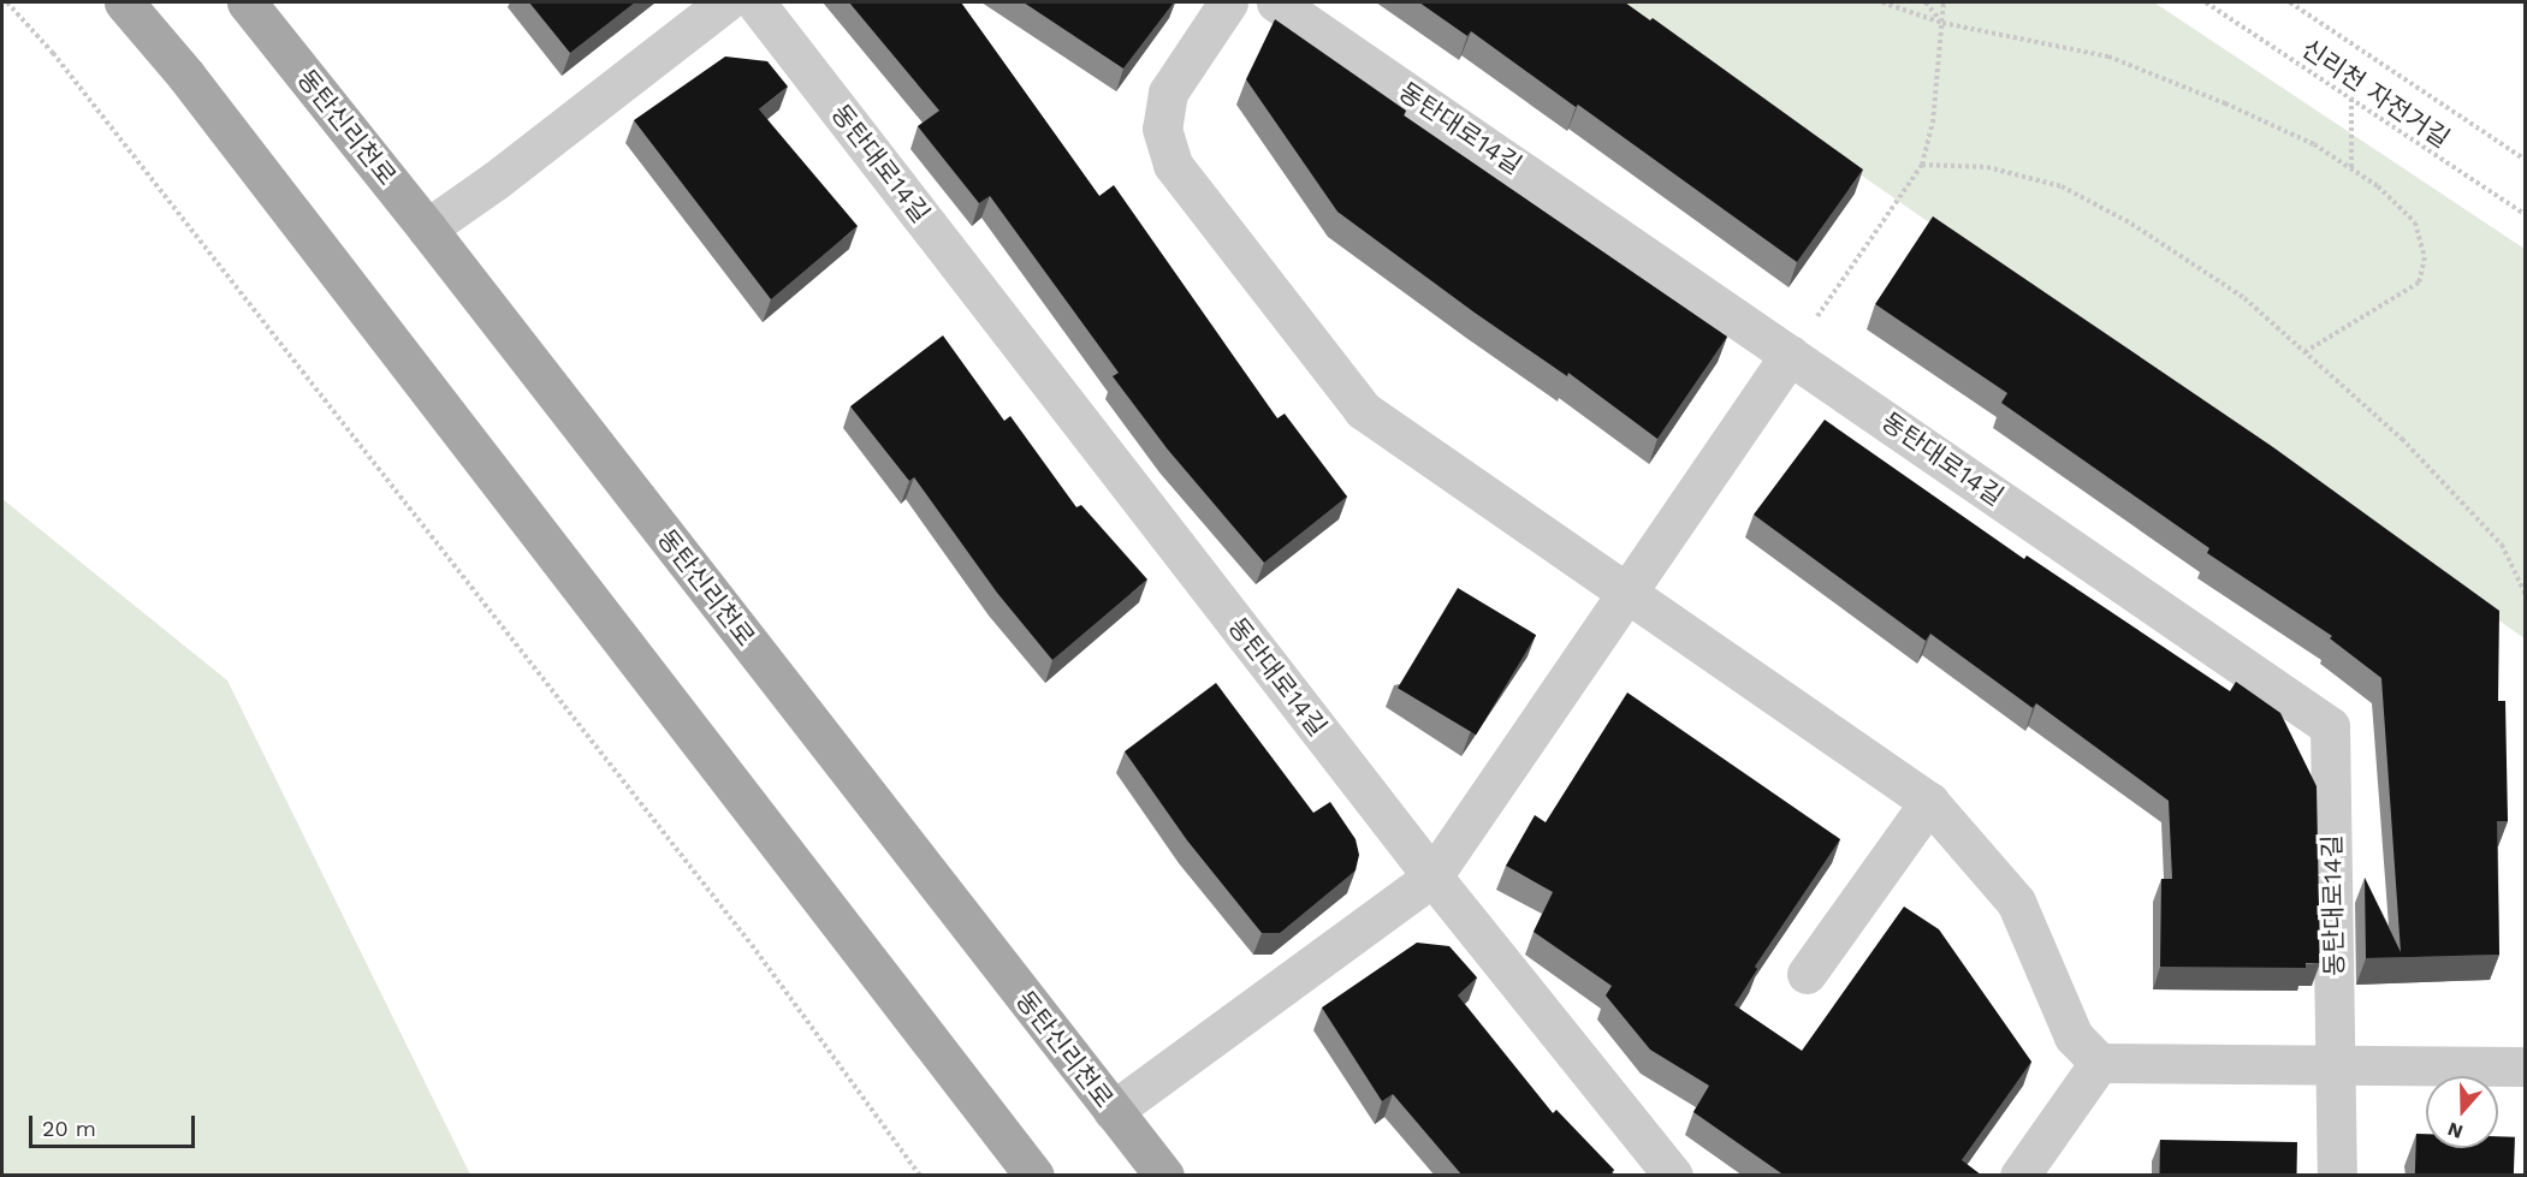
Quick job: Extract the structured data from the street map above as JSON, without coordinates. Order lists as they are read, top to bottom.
{
  "streets": {
    "main road": ["동탄신리천로"],
    "street": ["동탄대로14길"],
    "path": ["신리천 자전거길"]
  },
  "scale_bar": "20 m",
  "north": "bottom"
}
